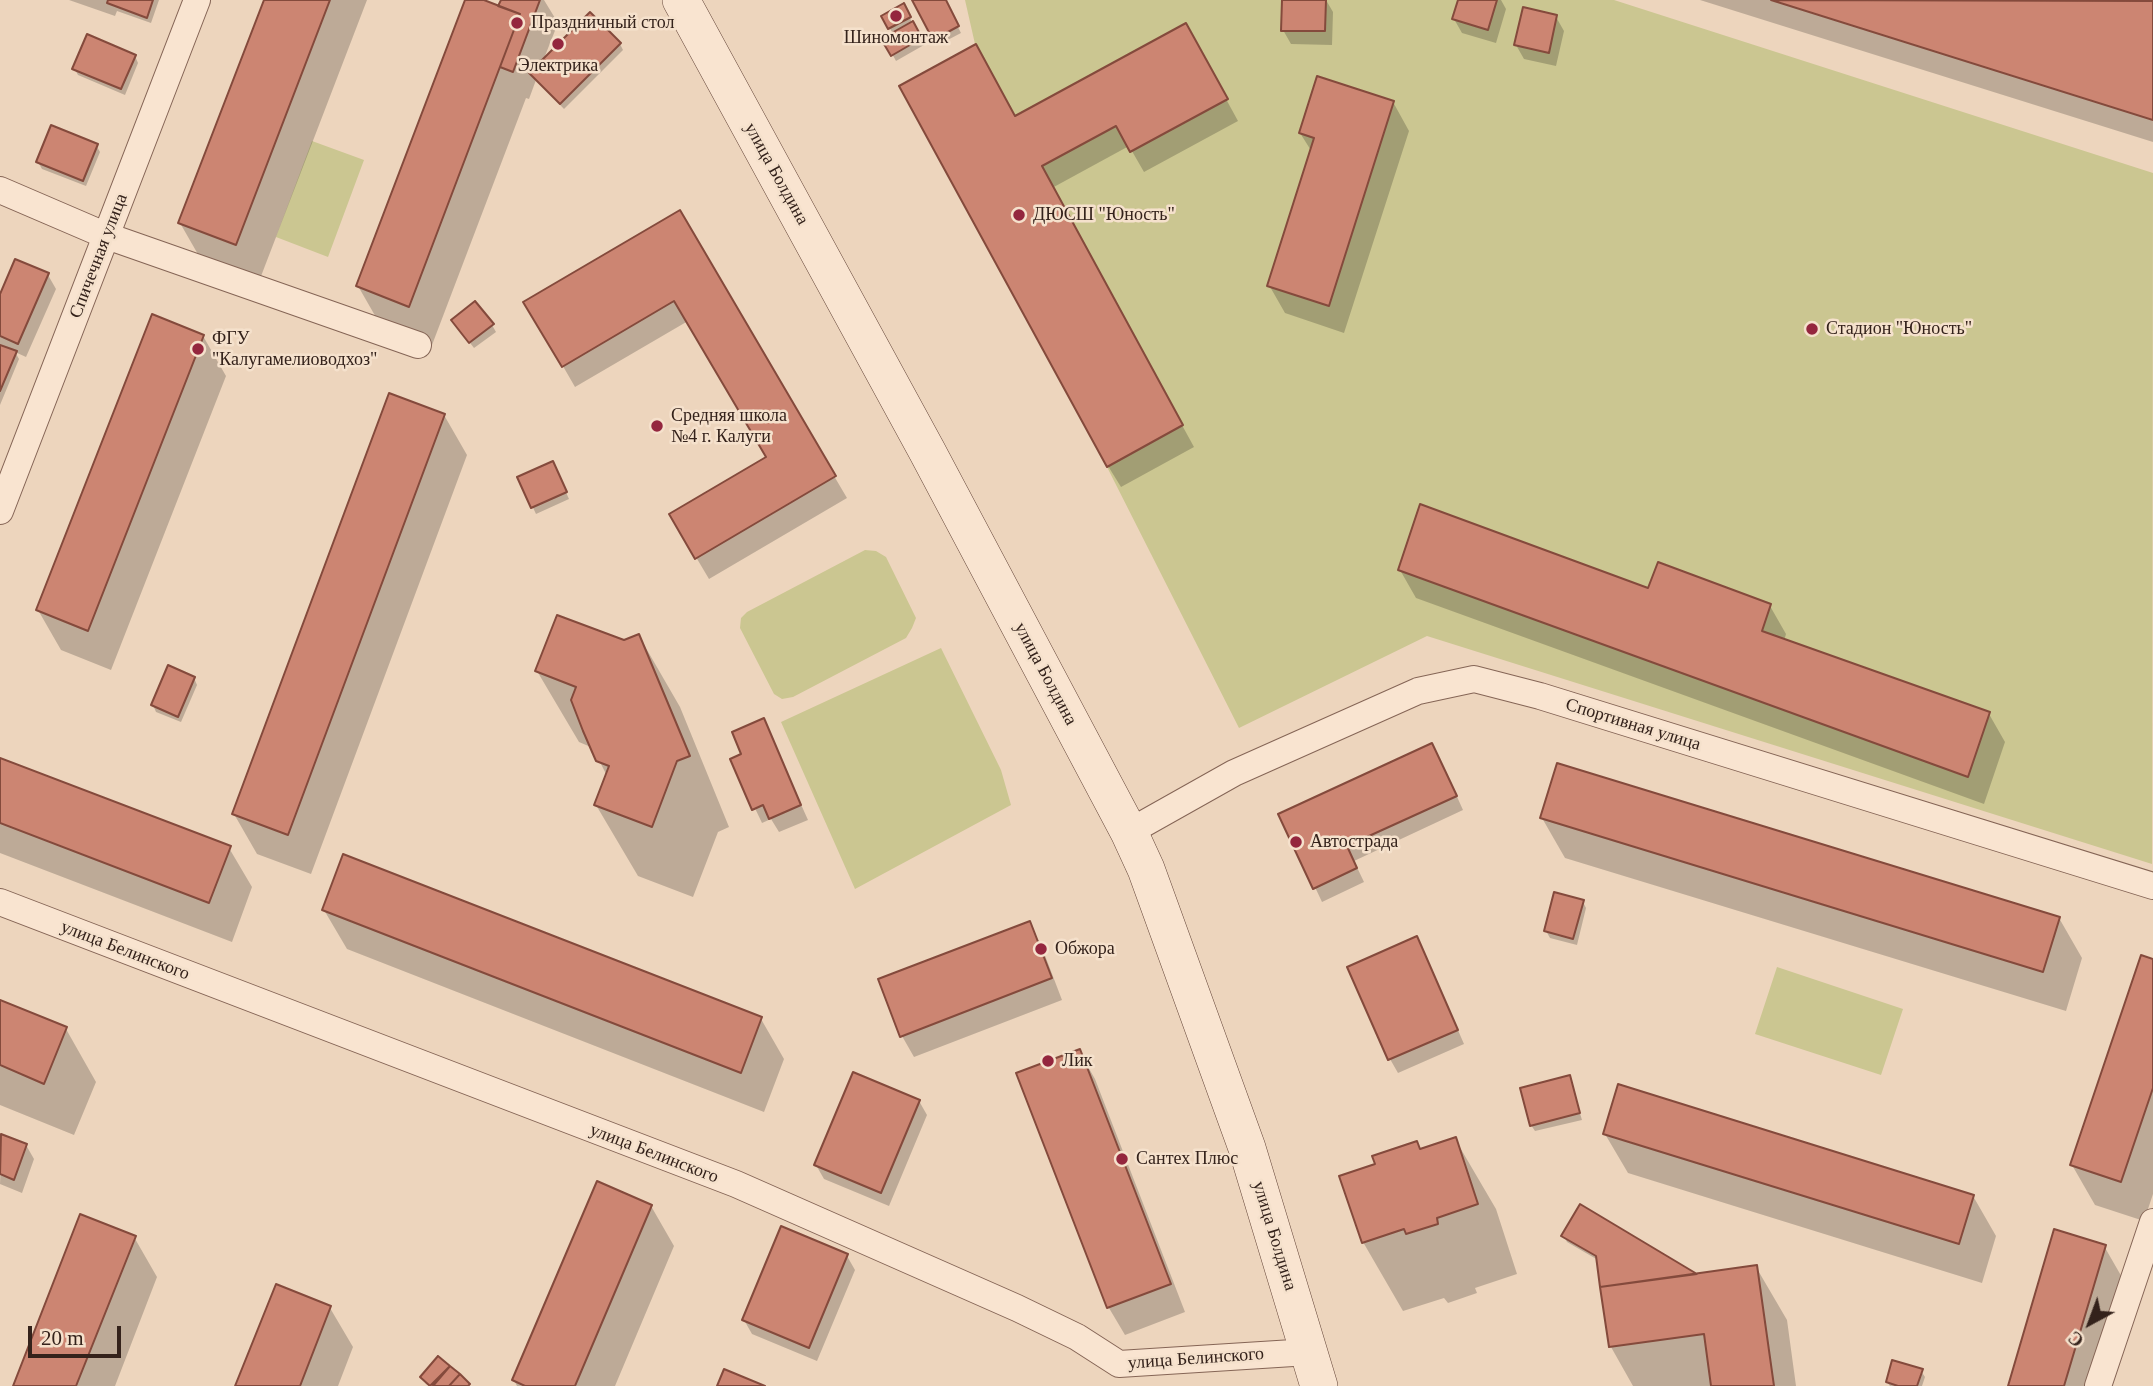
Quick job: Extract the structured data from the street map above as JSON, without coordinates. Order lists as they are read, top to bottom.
{
  "streets": {
    "main road": ["улица Болдина"],
    "street": ["Спичечная улица", "Спортивная улица", "улица Белинского"]
  },
  "crossings": [
    ["улица Болдина", "Спортивная улица"],
    ["улица Болдина", "улица Белинского"]
  ],
  "places": [
    "Шиномонтаж",
    "Праздничный стол",
    "Электрика",
    "ДЮСШ \"Юность\"",
    "Стадион \"Юность\"",
    "ФГУ \"Калугамелиоводхоз\"",
    "Средняя школа №4 г. Калуги",
    "Автострада",
    "Обжора",
    "Лик",
    "Сантех Плюс"
  ],
  "scale_bar": "20 m",
  "north": "bottom left"
}
